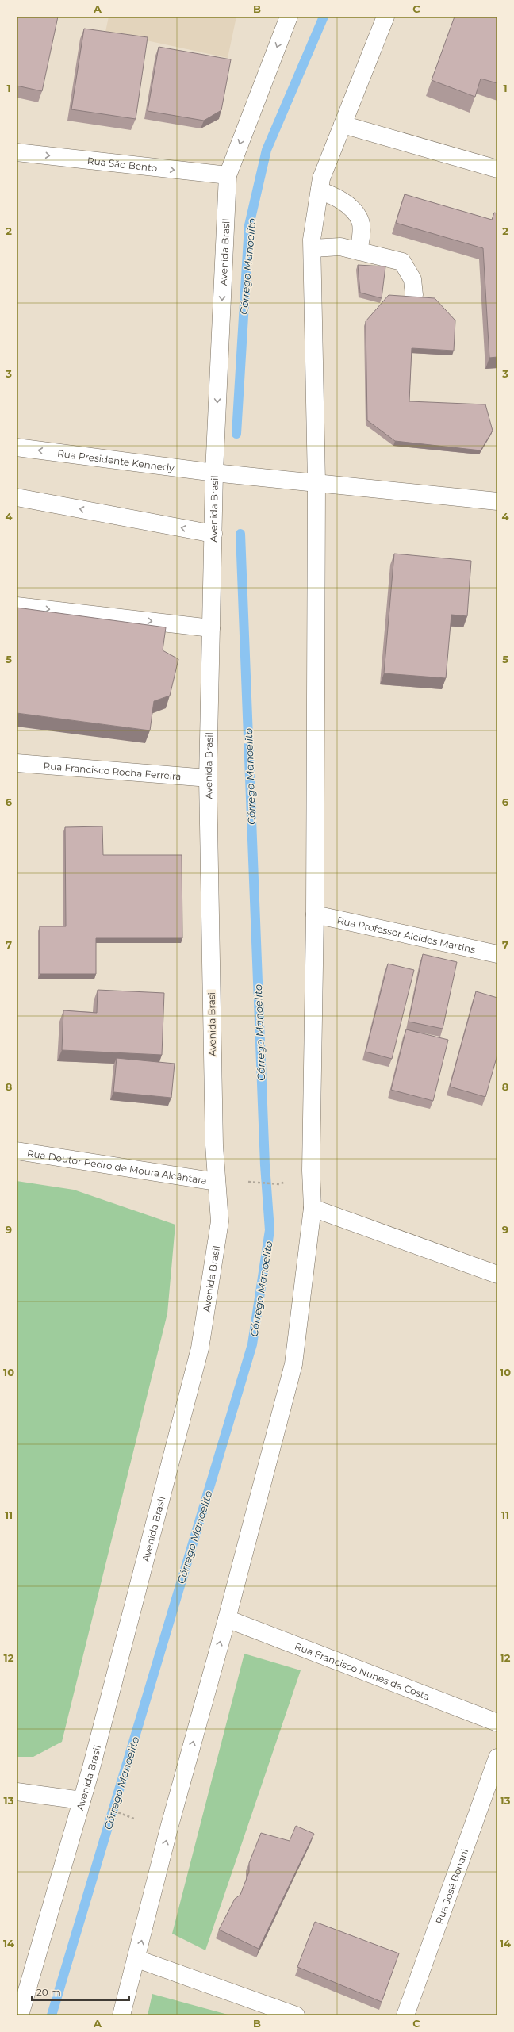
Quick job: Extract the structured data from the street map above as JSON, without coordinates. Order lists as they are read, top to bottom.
{
  "streets": {
    "main road": [
      "Rua São Bento",
      "Avenida Brasil",
      "Rua Presidente Kennedy",
      "Rua Francisco Rocha Ferreira",
      "Rua Professor Alcides Martins",
      "Rua Doutor Pedro de Moura Alcântara",
      "Rua Francisco Nunes da Costa",
      "Rua José Bonani"
    ]
  },
  "crossings": [
    ["Rua São Bento", "Avenida Brasil"],
    ["Avenida Brasil", "Rua Presidente Kennedy"],
    ["Avenida Brasil", "Rua Francisco Rocha Ferreira"],
    ["Avenida Brasil", "Rua Doutor Pedro de Moura Alcântara"]
  ],
  "one_way": ["Rua São Bento"],
  "water": ["Córrego Manoelito"],
  "scale_bar": "20 m",
  "grid": {
    "columns": ["A", "B", "C"],
    "rows": [
      "1",
      "2",
      "3",
      "4",
      "5",
      "6",
      "7",
      "8",
      "9",
      "10",
      "11",
      "12",
      "13",
      "14"
    ]
  }
}
